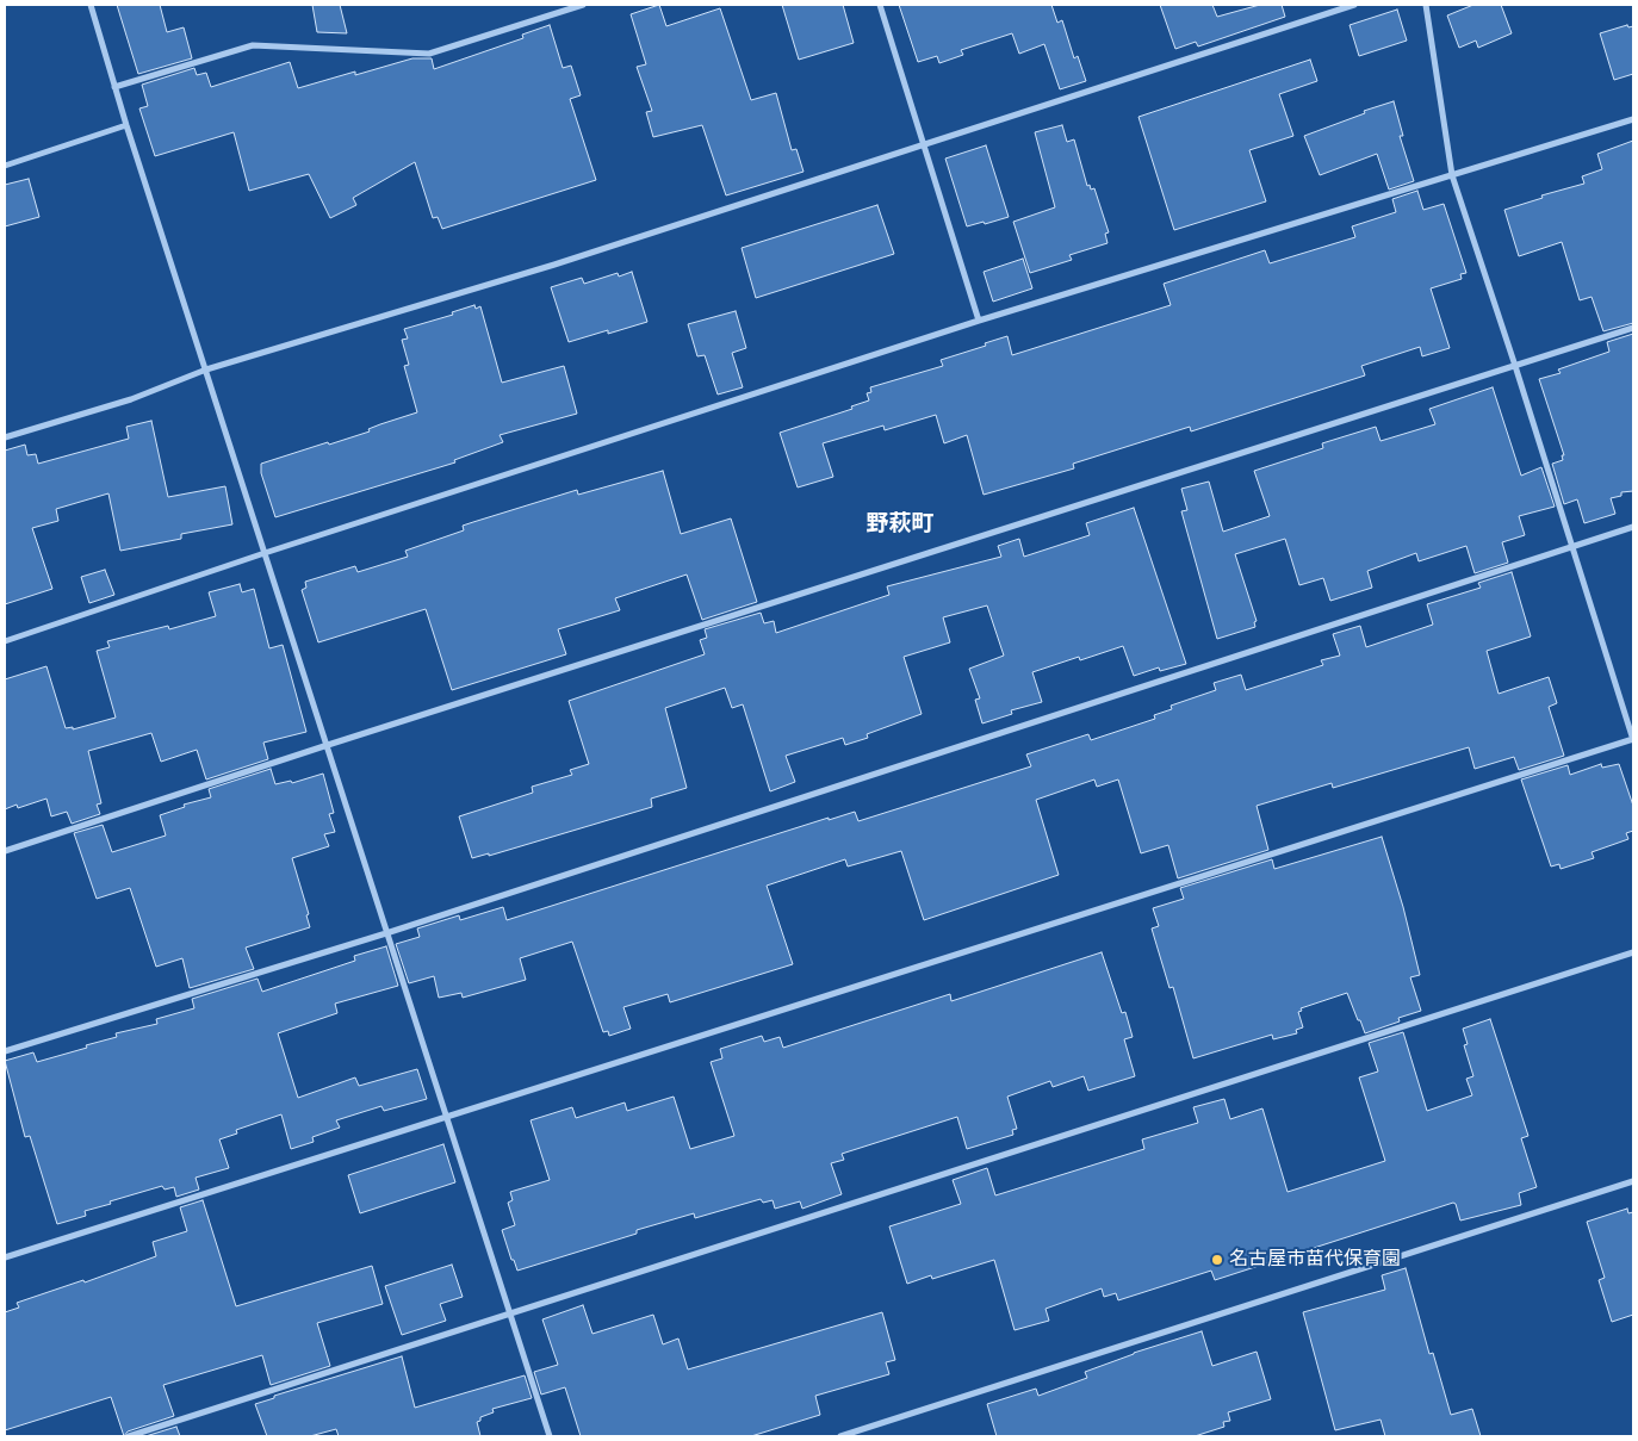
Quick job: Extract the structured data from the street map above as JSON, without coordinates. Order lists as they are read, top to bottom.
{
  "districts": ["野萩町"],
  "places": ["名古屋市苗代保育園"]
}
